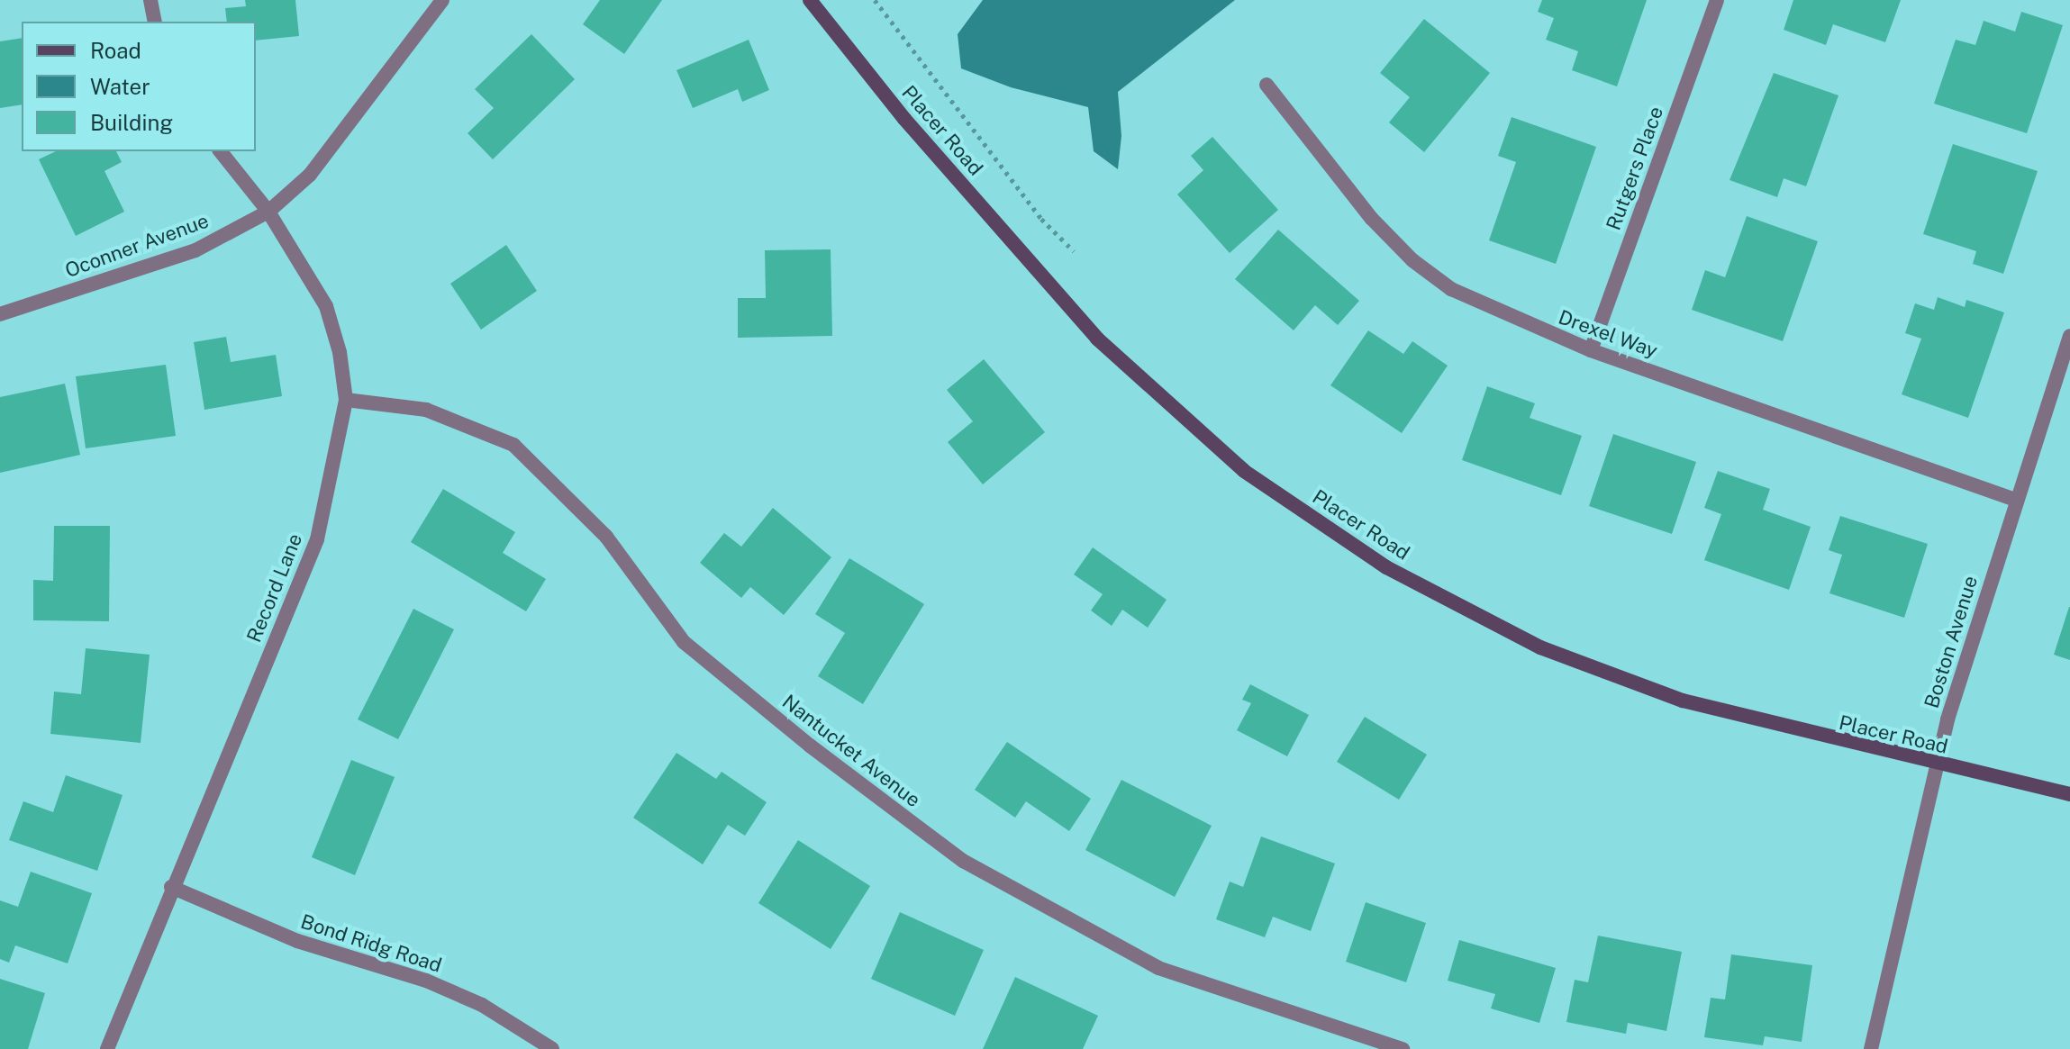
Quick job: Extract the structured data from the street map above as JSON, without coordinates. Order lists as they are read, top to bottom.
{
  "streets": {
    "main road": ["Placer Road"],
    "street": [
      "Rutgers Place",
      "Oconner Avenue",
      "Drexel Way",
      "Record Lane",
      "Boston Avenue",
      "Nantucket Avenue",
      "Bond Ridg Road"
    ]
  },
  "crossings": [
    ["Placer Road", "Boston Avenue"],
    ["Rutgers Place", "Drexel Way"],
    ["Oconner Avenue", "Record Lane"],
    ["Drexel Way", "Boston Avenue"],
    ["Record Lane", "Nantucket Avenue"],
    ["Record Lane", "Bond Ridg Road"]
  ],
  "legend": ["Road", "Water", "Building"]
}
